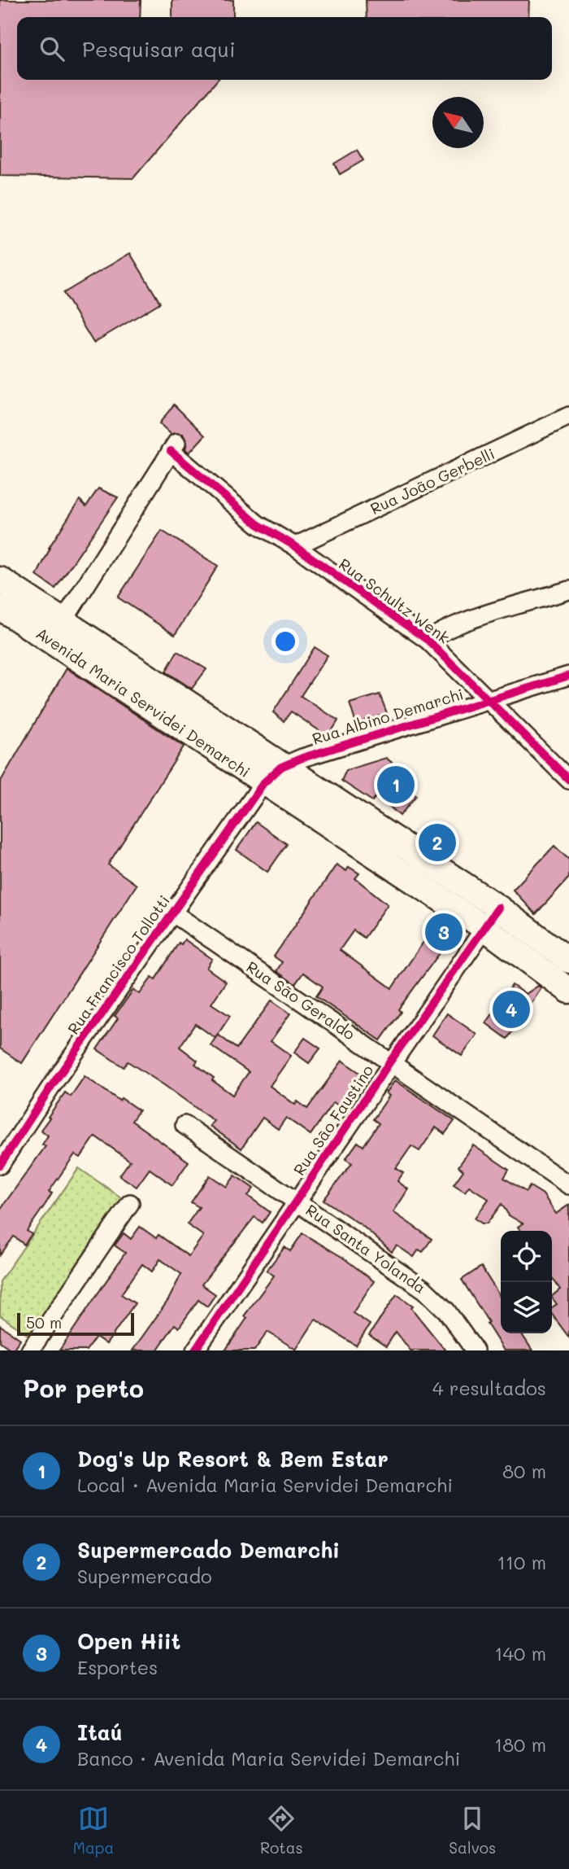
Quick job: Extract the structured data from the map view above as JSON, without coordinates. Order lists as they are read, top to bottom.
{
  "streets": {
    "main road": ["Avenida Maria Servidei Demarchi"],
    "street": [
      "Rua João Gerbelli",
      "Rua Schultz Wenk",
      "Rua Albino Demarchi",
      "Rua Francisco Tollotti",
      "Rua São Geraldo",
      "Rua São Faustino",
      "Rua Santa Yolanda"
    ]
  },
  "crossings": [
    ["Rua João Gerbelli", "Rua Schultz Wenk"],
    ["Rua Schultz Wenk", "Avenida Maria Servidei Demarchi"],
    ["Rua Schultz Wenk", "Rua Albino Demarchi"],
    ["Avenida Maria Servidei Demarchi", "Rua Albino Demarchi"],
    ["Avenida Maria Servidei Demarchi", "Rua Francisco Tollotti"],
    ["Avenida Maria Servidei Demarchi", "Rua São Faustino"],
    ["Rua Albino Demarchi", "Rua Francisco Tollotti"],
    ["Rua Francisco Tollotti", "Rua São Geraldo"],
    ["Rua São Geraldo", "Rua São Faustino"],
    ["Rua São Faustino", "Rua Santa Yolanda"]
  ],
  "scale_bar": "50 m",
  "north": "top left",
  "page": {
    "search": "Pesquisar aqui",
    "pins": [
      "1",
      "2",
      "3",
      "4"
    ],
    "scale": "50 m",
    "heading": ["Por perto", "4 resultados"],
    "list": [
      {
        "mark": "1",
        "name": "Dog's Up Resort & Bem Estar",
        "note": "Local · Avenida Maria Servidei Demarchi",
        "value": "80 m"
      },
      {
        "mark": "2",
        "name": "Supermercado Demarchi",
        "note": "Supermercado",
        "value": "110 m"
      },
      {
        "mark": "3",
        "name": "Open Hiit",
        "note": "Esportes",
        "value": "140 m"
      },
      {
        "mark": "4",
        "name": "Itaú",
        "note": "Banco · Avenida Maria Servidei Demarchi",
        "value": "180 m"
      }
    ],
    "nav": ["Mapa", "Rotas", "Salvos"]
  }
}
